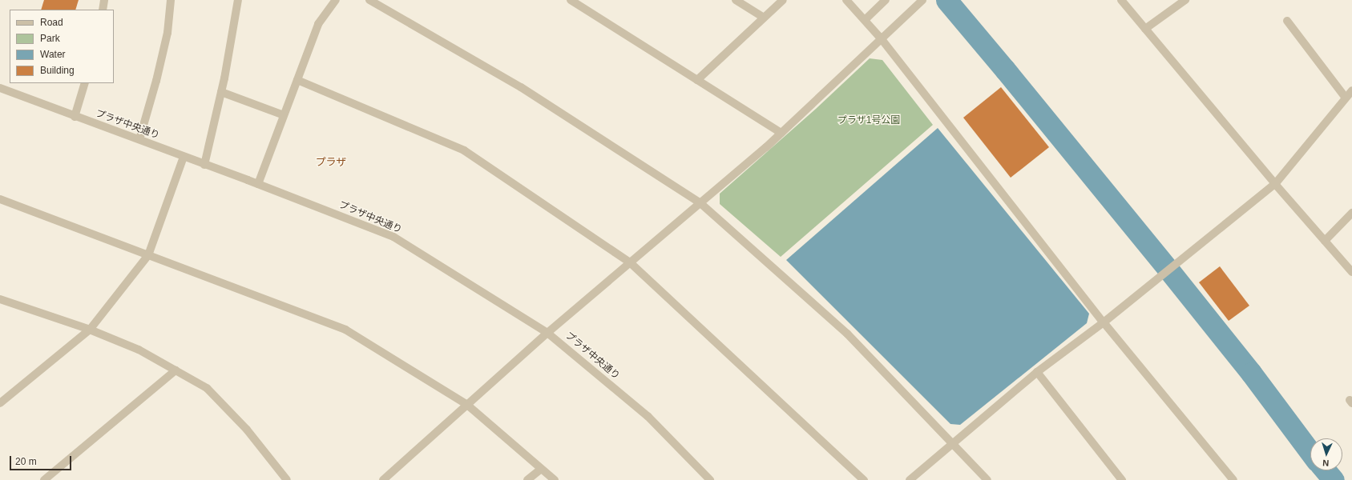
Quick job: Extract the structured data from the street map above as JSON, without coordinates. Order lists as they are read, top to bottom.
{
  "streets": {
    "street": ["プラザ中央通り"]
  },
  "districts": ["プラザ"],
  "parks": ["プラザ1号公園"],
  "legend": [
    "Road",
    "Park",
    "Water",
    "Building"
  ],
  "scale_bar": "20 m",
  "north": "bottom"
}
